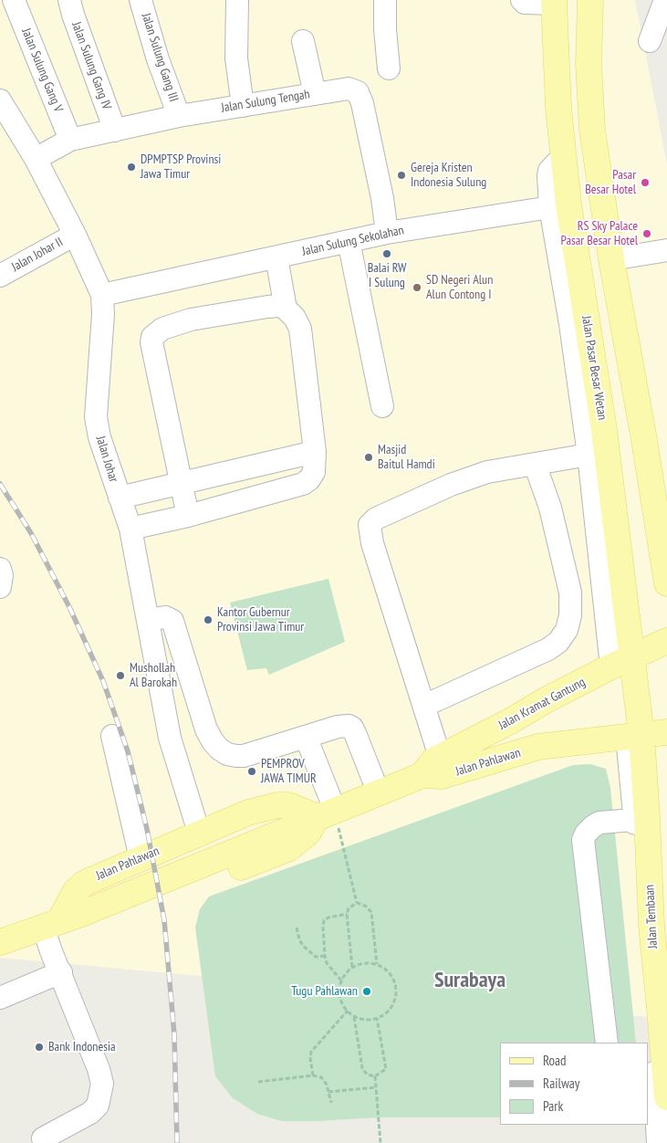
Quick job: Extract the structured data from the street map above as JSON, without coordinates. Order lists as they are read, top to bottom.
{
  "streets": {
    "main road": [
      "Jalan Pasar Besar Wetan",
      "Jalan Kramat Gantung",
      "Jalan Pahlawan",
      "Jalan Tembaan"
    ],
    "street": [
      "Jalan Sulung Gang III",
      "Jalan Sulung Gang IV",
      "Jalan Sulung Gang V",
      "Jalan Sulung Tengah",
      "Jalan Sulung Sekolahan",
      "Jalan Johar II",
      "Jalan Johar"
    ]
  },
  "crossings": [
    ["Jalan Sulung Gang III", "Jalan Sulung Tengah"],
    ["Jalan Sulung Gang IV", "Jalan Sulung Tengah"],
    ["Jalan Sulung Gang V", "Jalan Sulung Tengah"],
    ["Jalan Sulung Tengah", "Jalan Sulung Sekolahan"],
    ["Jalan Sulung Tengah", "Jalan Johar"],
    ["Jalan Sulung Sekolahan", "Jalan Johar"],
    ["Jalan Johar II", "Jalan Johar"],
    ["Jalan Pasar Besar Wetan", "Jalan Kramat Gantung"],
    ["Jalan Pasar Besar Wetan", "Jalan Pahlawan"],
    ["Jalan Pasar Besar Wetan", "Jalan Tembaan"],
    ["Jalan Johar", "Jalan Pahlawan"],
    ["Jalan Kramat Gantung", "Jalan Pahlawan"],
    ["Jalan Pahlawan", "Jalan Tembaan"]
  ],
  "districts": ["Surabaya"],
  "places": [
    "DPMPTSP Provinsi Jawa Timur",
    "Gereja Kristen Indonesia Sulung",
    "Pasar Besar Hotel",
    "RS Sky Palace Pasar Besar Hotel",
    "Balai RW I Sulung",
    "SD Negeri Alun Alun Contong I",
    "Masjid Baitul Hamdi",
    "Kantor Gubernur Provinsi Jawa Timur",
    "Mushollah Al Barokah",
    "PEMPROV JAWA TIMUR",
    "Tugu Pahlawan",
    "Bank Indonesia"
  ],
  "legend": ["Road", "Railway", "Park"]
}
